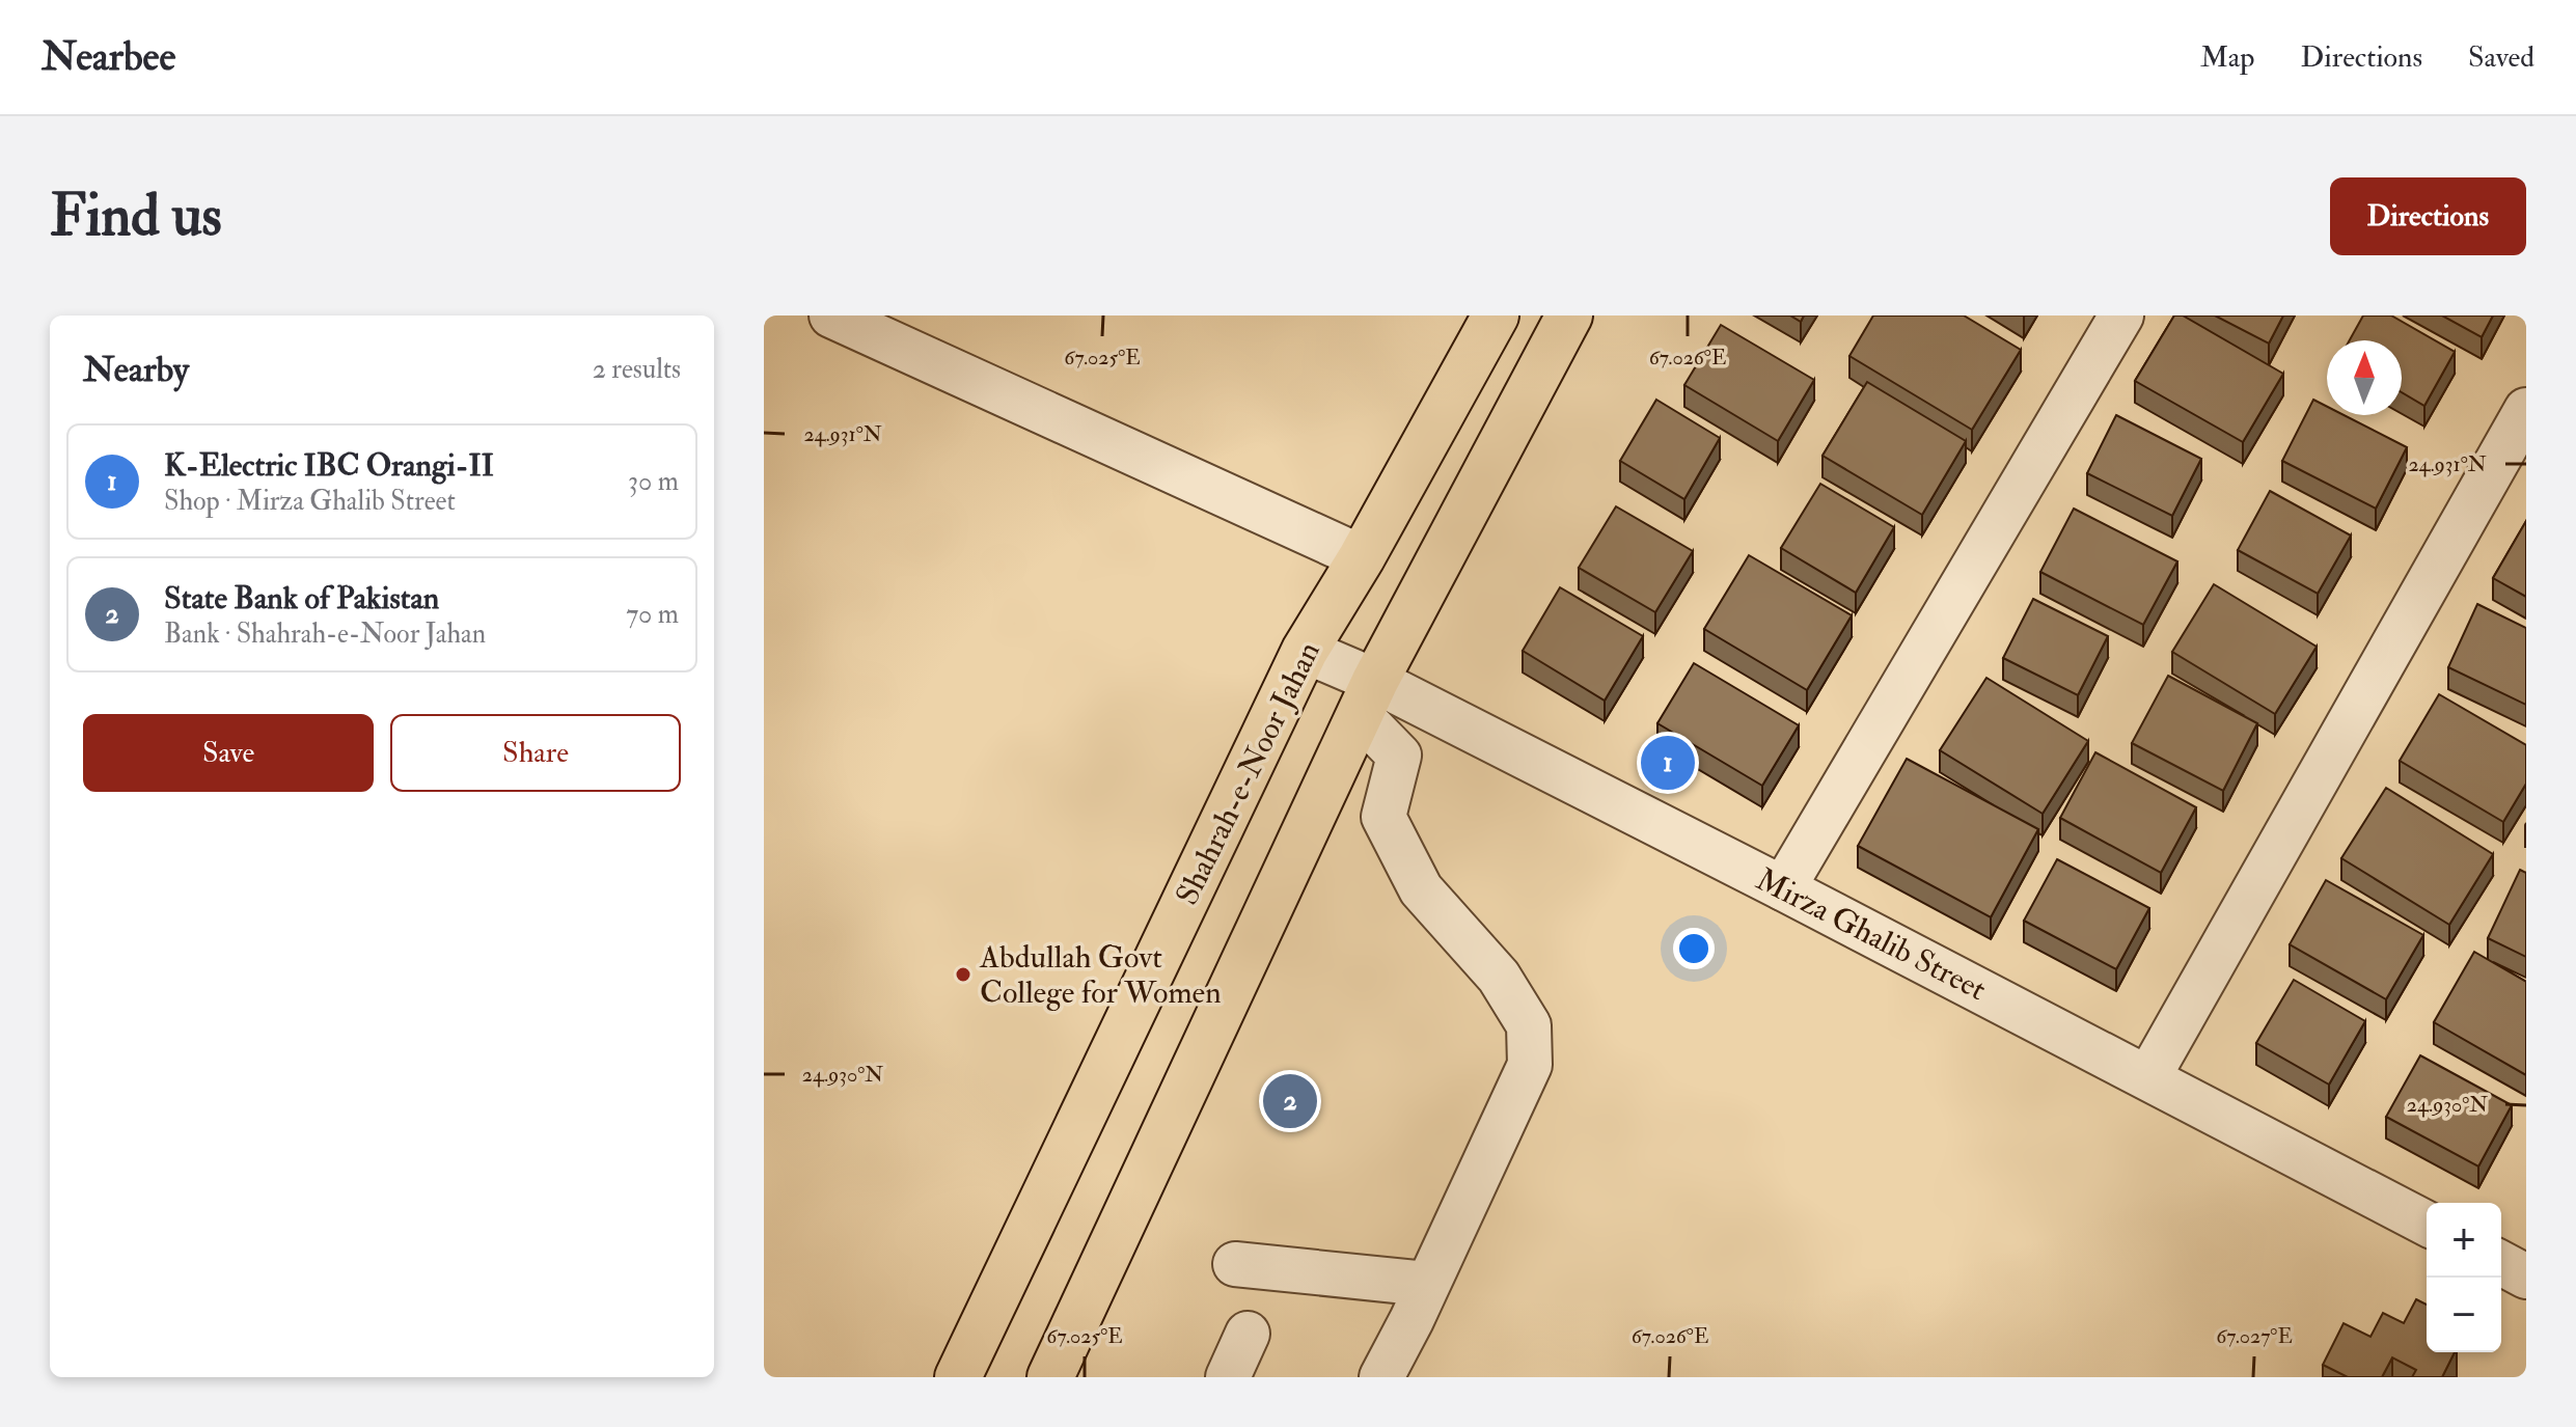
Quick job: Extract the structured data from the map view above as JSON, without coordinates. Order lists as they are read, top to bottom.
{
  "streets": {
    "main road": ["Shahrah-e-Noor Jahan"],
    "street": ["Mirza Ghalib Street"]
  },
  "crossings": [
    ["Shahrah-e-Noor Jahan", "Mirza Ghalib Street"]
  ],
  "places": ["Abdullah Govt College for Women"],
  "north": "top",
  "page": {
    "header": "Nearbee",
    "nav": ["Map", "Directions", "Saved"],
    "buttons": [
      "Directions",
      ["Save", "Share"]
    ],
    "title": "Find us",
    "heading": ["Nearby", "2 results"],
    "list": [
      {
        "mark": "1",
        "name": "K-Electric IBC Orangi-II",
        "note": "Shop · Mirza Ghalib Street",
        "value": "30 m"
      },
      {
        "mark": "2",
        "name": "State Bank of Pakistan",
        "note": "Bank · Shahrah-e-Noor Jahan",
        "value": "70 m"
      }
    ],
    "pins": ["1", "2"],
    "map_buttons": ["+", "−"]
  },
  "coordinates": [
    "67.025°E",
    "67.026°E",
    "24.931°N",
    "24.930°N",
    "67.027°E"
  ]
}
